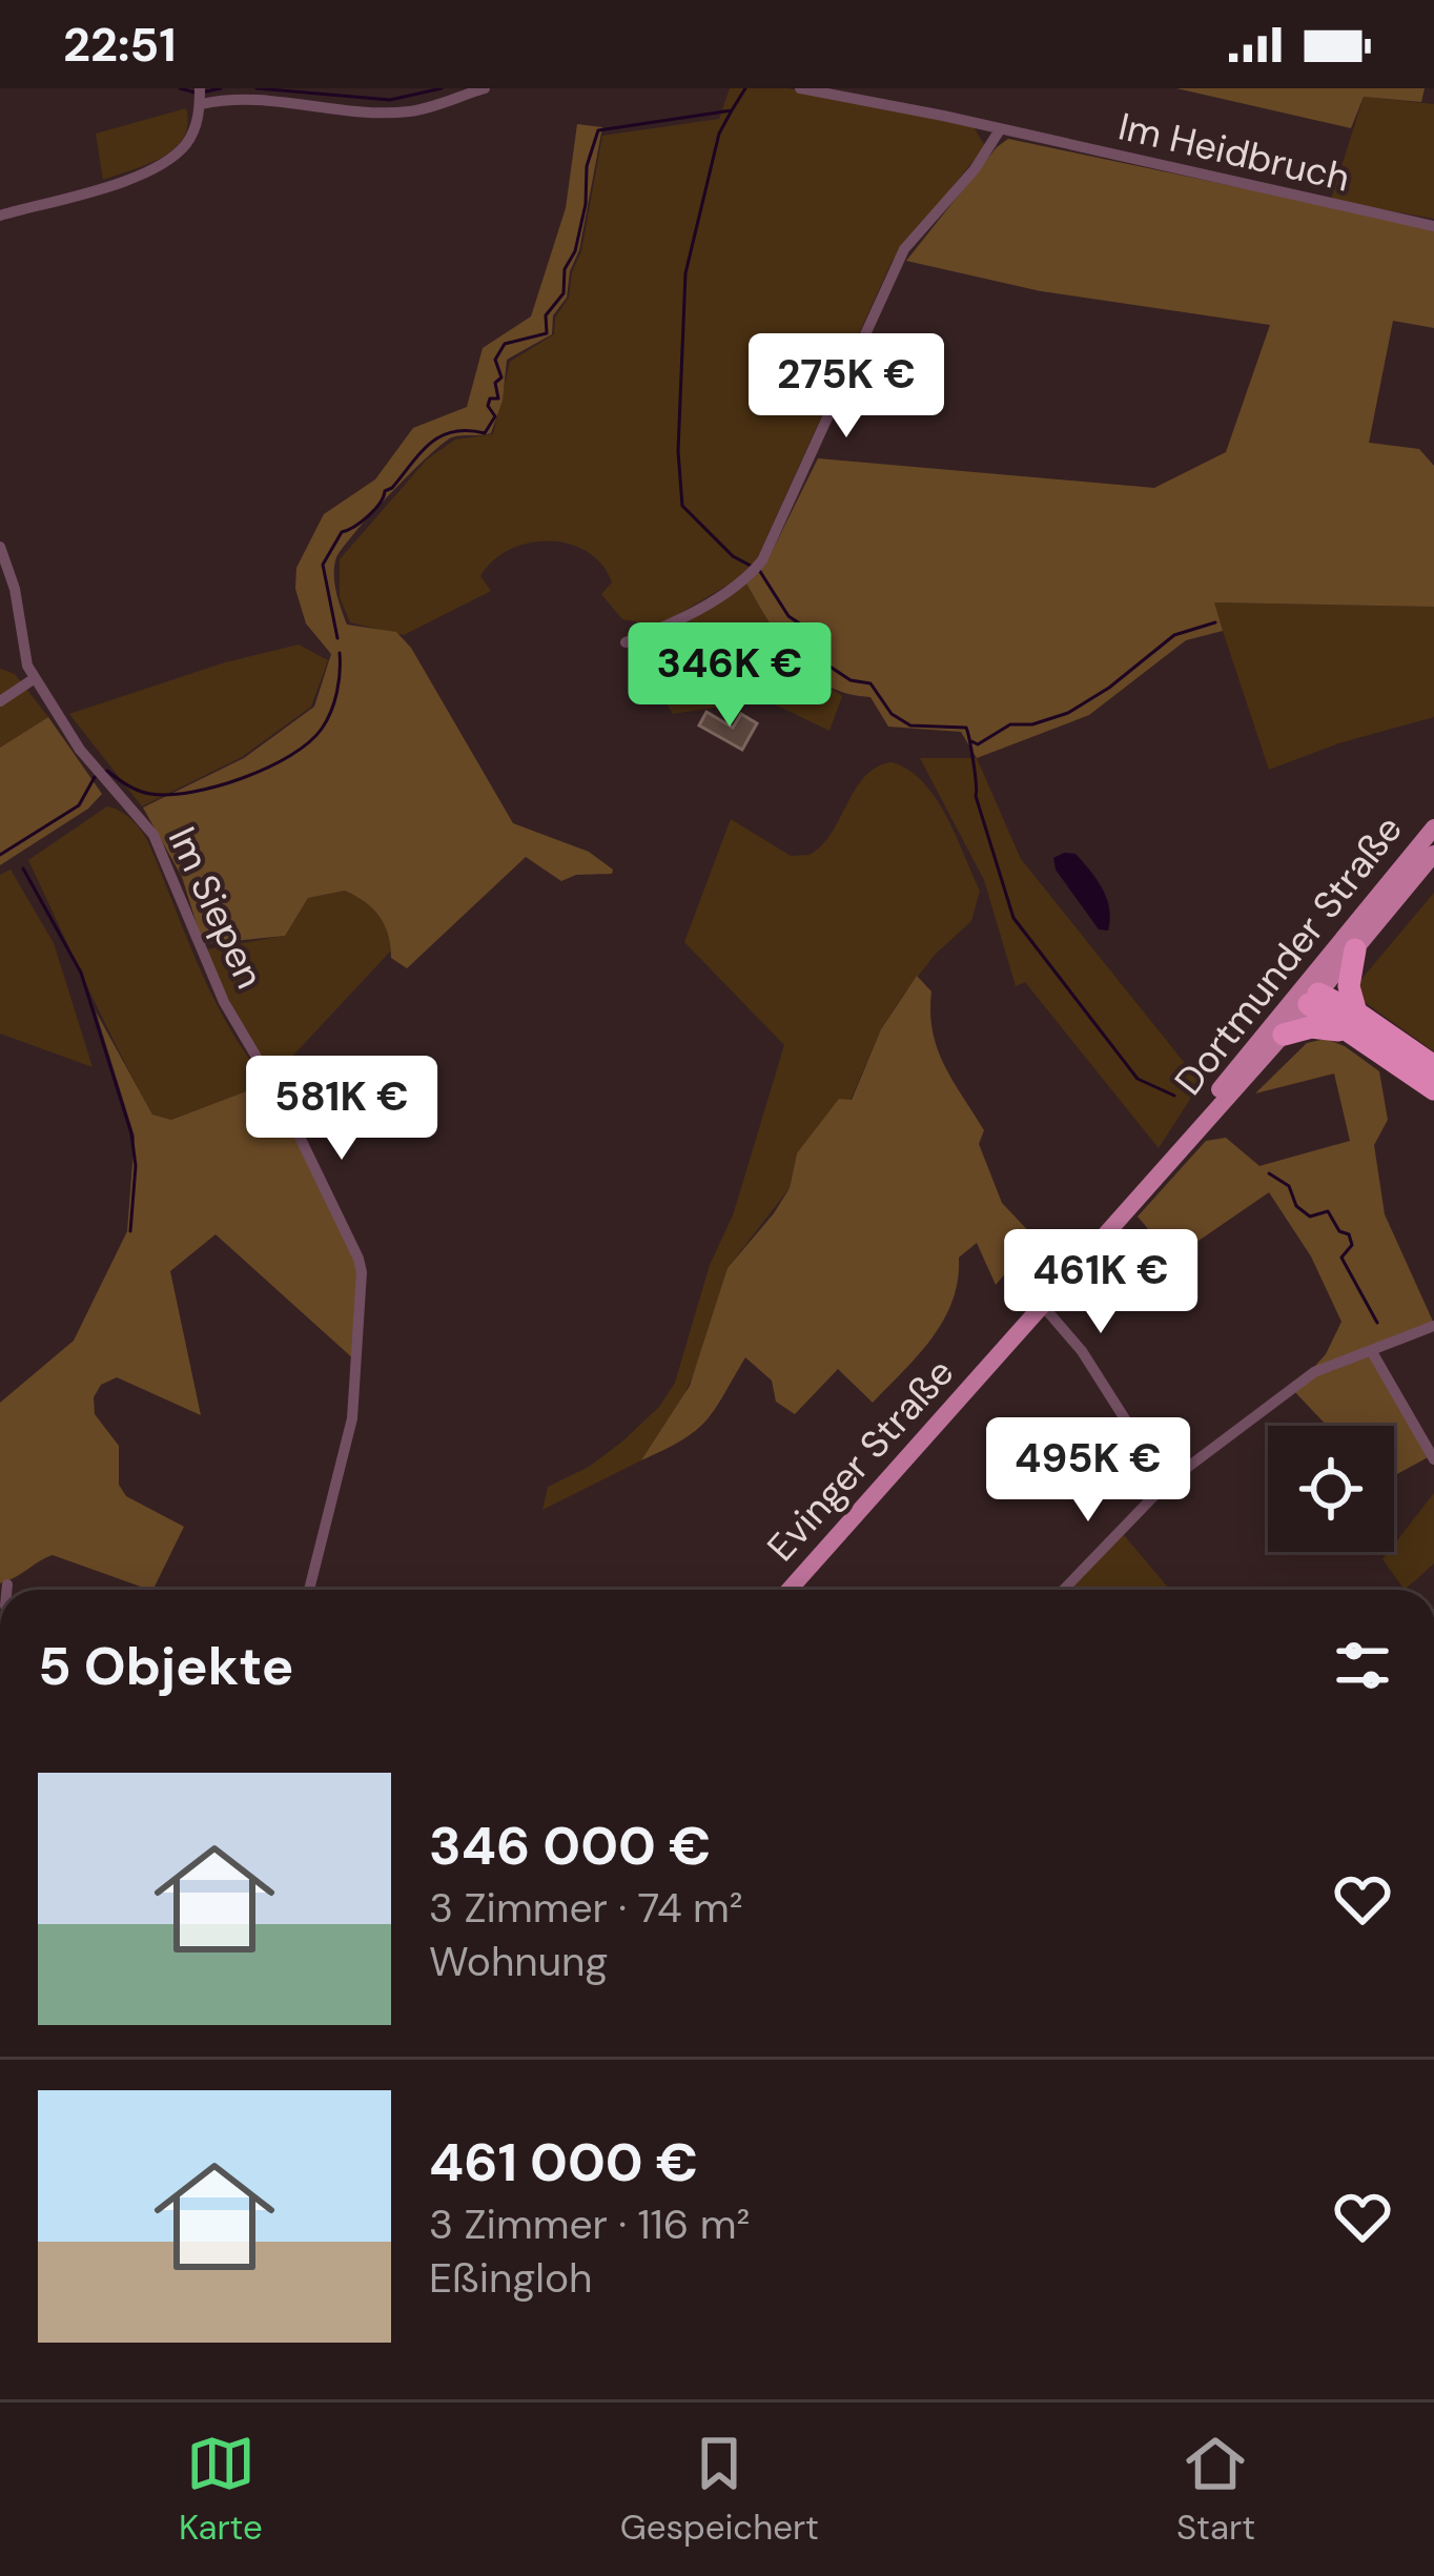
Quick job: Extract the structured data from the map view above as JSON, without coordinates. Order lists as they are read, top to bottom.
{
  "streets": {
    "main road": ["Dortmunder Straße", "Evinger Straße"],
    "street": ["Im Heidbruch", "Im Siepen"]
  },
  "crossings": [
    ["Dortmunder Straße", "Evinger Straße"]
  ],
  "page": {
    "status": "22:51",
    "price": [
      "275K €",
      "346K €",
      "581K €",
      "461K €",
      "495K €"
    ],
    "heading": "5 Objekte",
    "list": [
      {
        "name": "346 000 €",
        "note": "3 Zimmer · 74 m² · Wohnung"
      },
      {
        "name": "461 000 €",
        "note": "3 Zimmer · 116 m² · Eßingloh"
      }
    ],
    "tabs": ["Karte", "Gespeichert", "Start"]
  }
}
